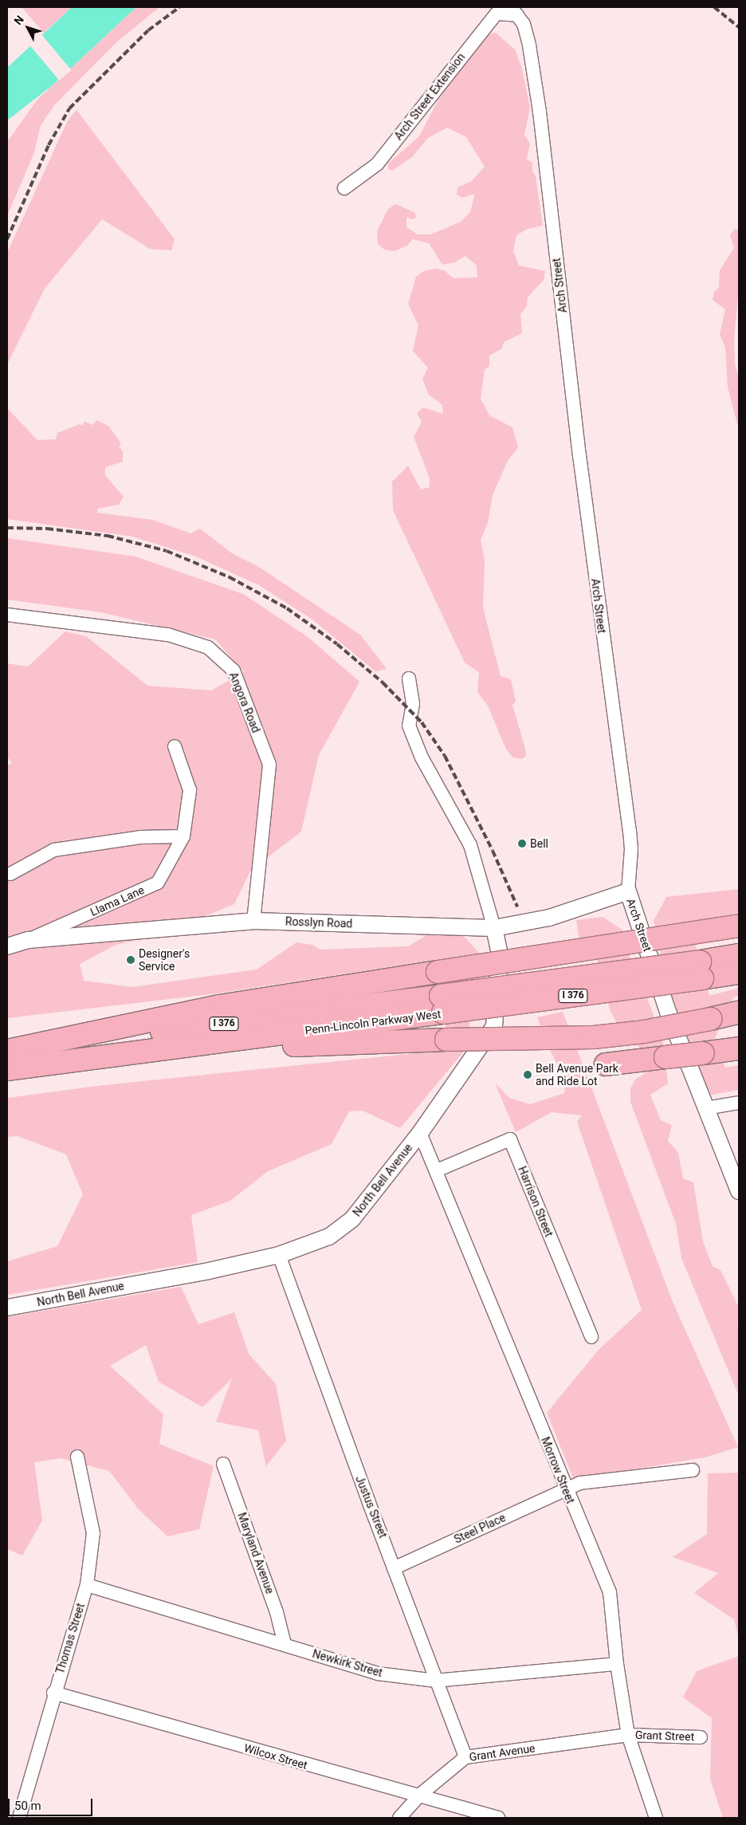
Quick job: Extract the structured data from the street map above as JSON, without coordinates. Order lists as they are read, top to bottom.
{
  "streets": {
    "highway": ["I 376", "Penn-Lincoln Parkway West"],
    "street": [
      "Arch Street Extension",
      "Arch Street",
      "Angora Road",
      "Llama Lane",
      "Rosslyn Road",
      "North Bell Avenue",
      "Harrison Street",
      "Morrow Street",
      "Justus Street",
      "Steel Place",
      "Maryland Avenue",
      "Thomas Street",
      "Newkirk Street",
      "Grant Street",
      "Grant Avenue",
      "Wilcox Street"
    ]
  },
  "crossings": [
    ["Arch Street Extension", "Arch Street"],
    ["Arch Street", "Rosslyn Road"],
    ["Angora Road", "Rosslyn Road"],
    ["Llama Lane", "Rosslyn Road"],
    ["Rosslyn Road", "North Bell Avenue"],
    ["North Bell Avenue", "Morrow Street"],
    ["North Bell Avenue", "Justus Street"],
    ["Harrison Street", "Morrow Street"],
    ["Morrow Street", "Steel Place"],
    ["Morrow Street", "Newkirk Street"],
    ["Morrow Street", "Grant Street"],
    ["Morrow Street", "Grant Avenue"],
    ["Justus Street", "Steel Place"],
    ["Justus Street", "Newkirk Street"],
    ["Justus Street", "Grant Avenue"],
    ["Maryland Avenue", "Newkirk Street"],
    ["Thomas Street", "Newkirk Street"],
    ["Thomas Street", "Wilcox Street"],
    ["Grant Street", "Grant Avenue"],
    ["Grant Avenue", "Wilcox Street"]
  ],
  "places": ["Bell", "Designer's Service", "Bell Avenue Park and Ride Lot"],
  "scale_bar": "50 m",
  "north": "top left"
}
